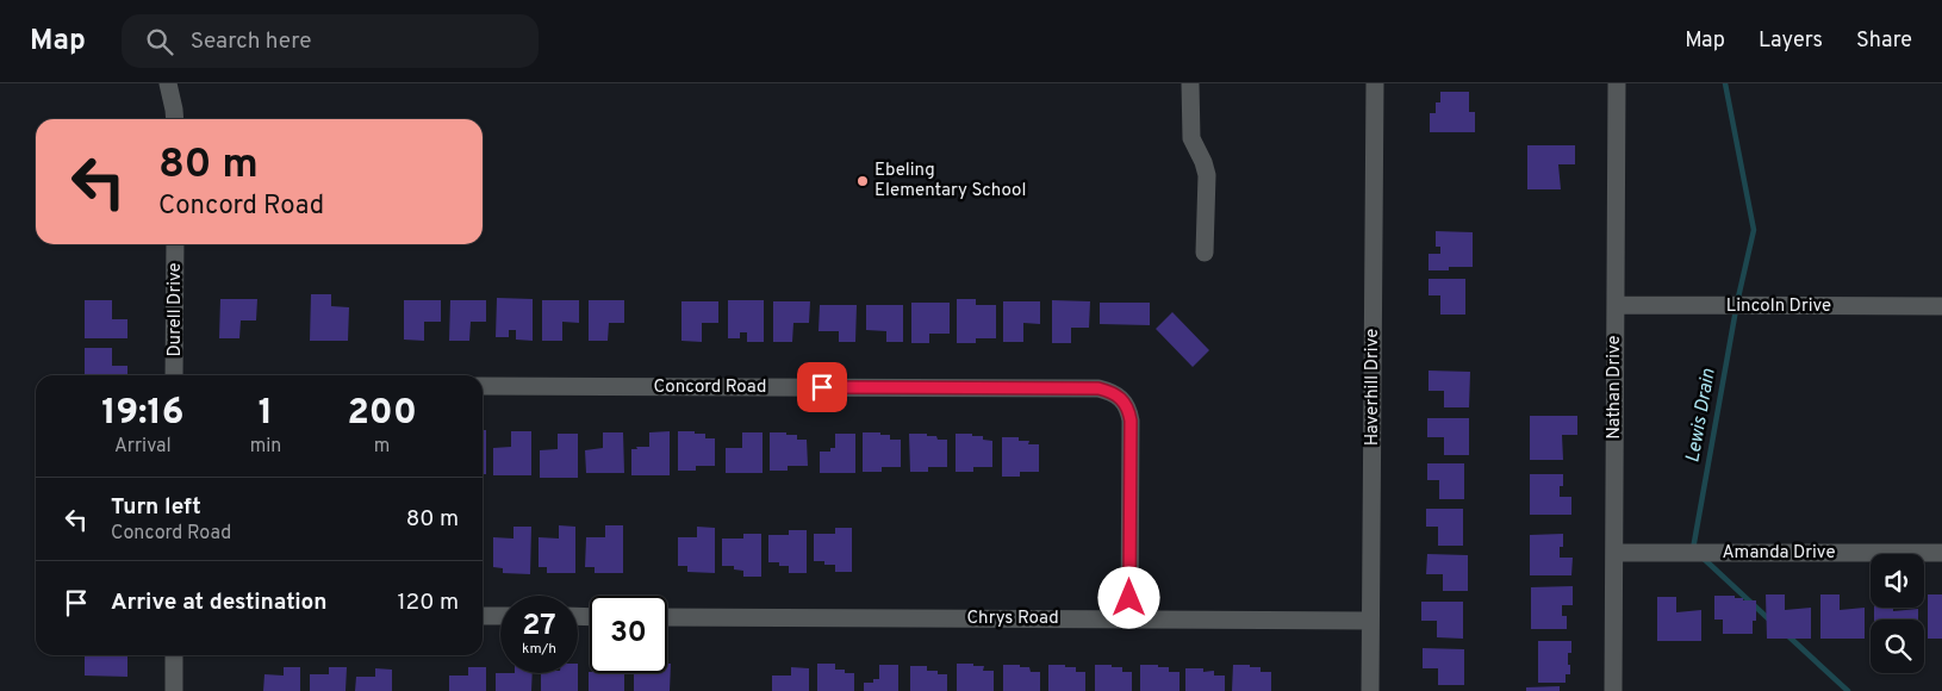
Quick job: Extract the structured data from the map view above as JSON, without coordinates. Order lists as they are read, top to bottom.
{
  "streets": {
    "street": [
      "Lincoln Drive",
      "Durell Drive",
      "Concord Road",
      "Haverhill Drive",
      "Nathan Drive",
      "Amanda Drive",
      "Chrys Road"
    ]
  },
  "crossings": [
    ["Lincoln Drive", "Nathan Drive"],
    ["Concord Road", "Chrys Road"],
    ["Haverhill Drive", "Chrys Road"],
    ["Nathan Drive", "Amanda Drive"]
  ],
  "water": ["Lewis Drain"],
  "places": ["Ebeling Elementary School"],
  "page": {
    "header": "Map",
    "search": "Search here",
    "nav": ["Map", "Layers", "Share"],
    "turn": ["80 m", "Concord Road"],
    "eta": [
      "19:16",
      "Arrival",
      "1",
      "min",
      "200",
      "m"
    ],
    "list": [
      {
        "name": "Turn left",
        "note": "Concord Road",
        "value": "80 m"
      },
      {
        "name": "Arrive at destination",
        "value": "120 m"
      }
    ],
    "speed": "27 km/h",
    "limit": "30"
  }
}
